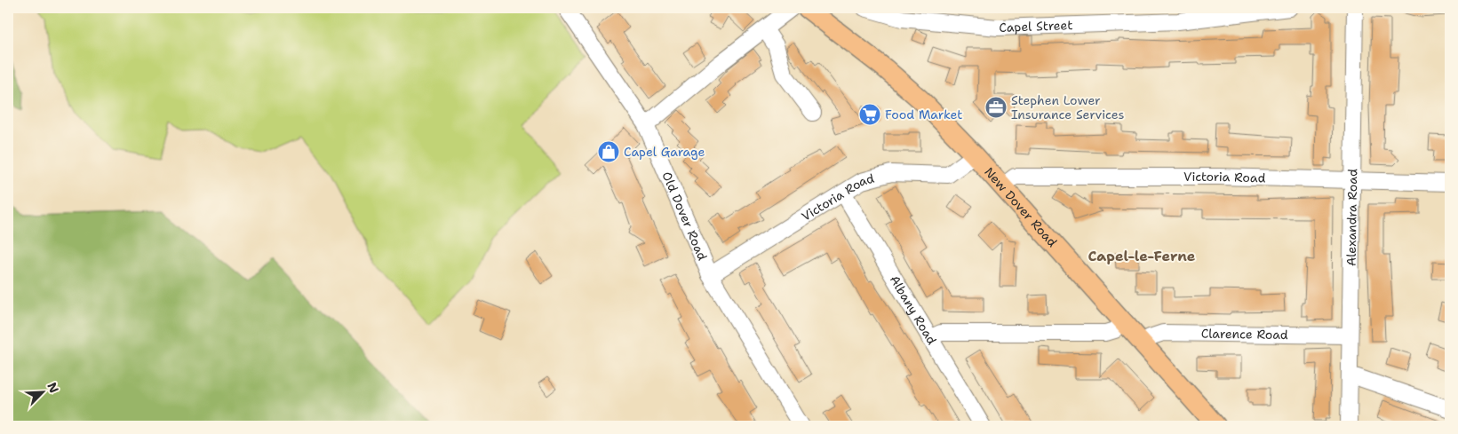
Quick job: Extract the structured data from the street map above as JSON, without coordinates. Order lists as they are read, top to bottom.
{
  "streets": {
    "main road": ["New Dover Road"],
    "street": [
      "Capel Street",
      "Victoria Road",
      "Old Dover Road",
      "Alexandra Road",
      "Albany Road",
      "Clarence Road"
    ]
  },
  "crossings": [
    ["Victoria Road", "New Dover Road"],
    ["Victoria Road", "Old Dover Road"],
    ["Victoria Road", "Alexandra Road"],
    ["Victoria Road", "Albany Road"],
    ["New Dover Road", "Clarence Road"],
    ["Alexandra Road", "Clarence Road"]
  ],
  "districts": ["Capel-le-Ferne"],
  "places": {
    "office": ["Stephen Lower Insurance Services"],
    "supermarket": ["Food Market"],
    "shop": ["Capel Garage"]
  },
  "north": "top right"
}
